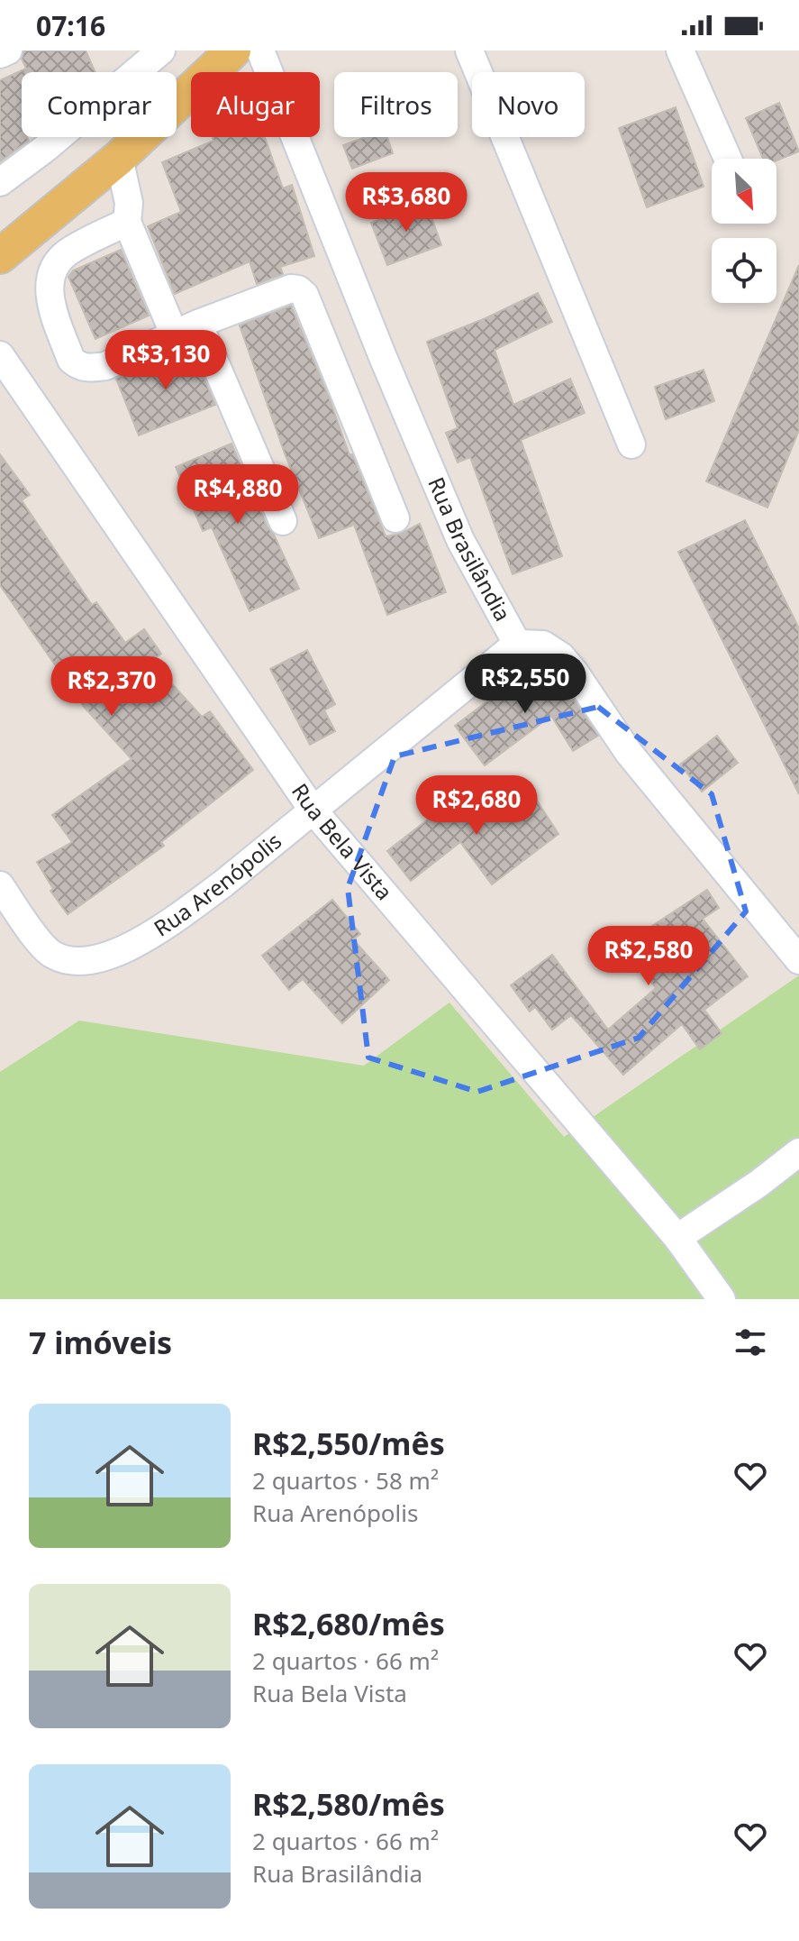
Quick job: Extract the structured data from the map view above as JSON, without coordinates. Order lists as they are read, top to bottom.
{
  "streets": {
    "street": ["Rua Brasilândia", "Rua Bela Vista", "Rua Arenópolis"]
  },
  "crossings": [
    ["Rua Brasilândia", "Rua Arenópolis"],
    ["Rua Bela Vista", "Rua Arenópolis"]
  ],
  "north": "bottom right",
  "page": {
    "status": "07:16",
    "chip": [
      "Comprar",
      "Alugar",
      "Filtros",
      "Novo"
    ],
    "price": [
      "R$3,680",
      "R$3,130",
      "R$4,880",
      "R$2,550",
      "R$2,370",
      "R$2,680",
      "R$2,580"
    ],
    "heading": "7 imóveis",
    "list": [
      {
        "name": "R$2,550/mês",
        "note": "2 quartos · 58 m² · Rua Arenópolis"
      },
      {
        "name": "R$2,680/mês",
        "note": "2 quartos · 66 m² · Rua Bela Vista"
      },
      {
        "name": "R$2,580/mês",
        "note": "2 quartos · 66 m² · Rua Brasilândia"
      }
    ]
  }
}
